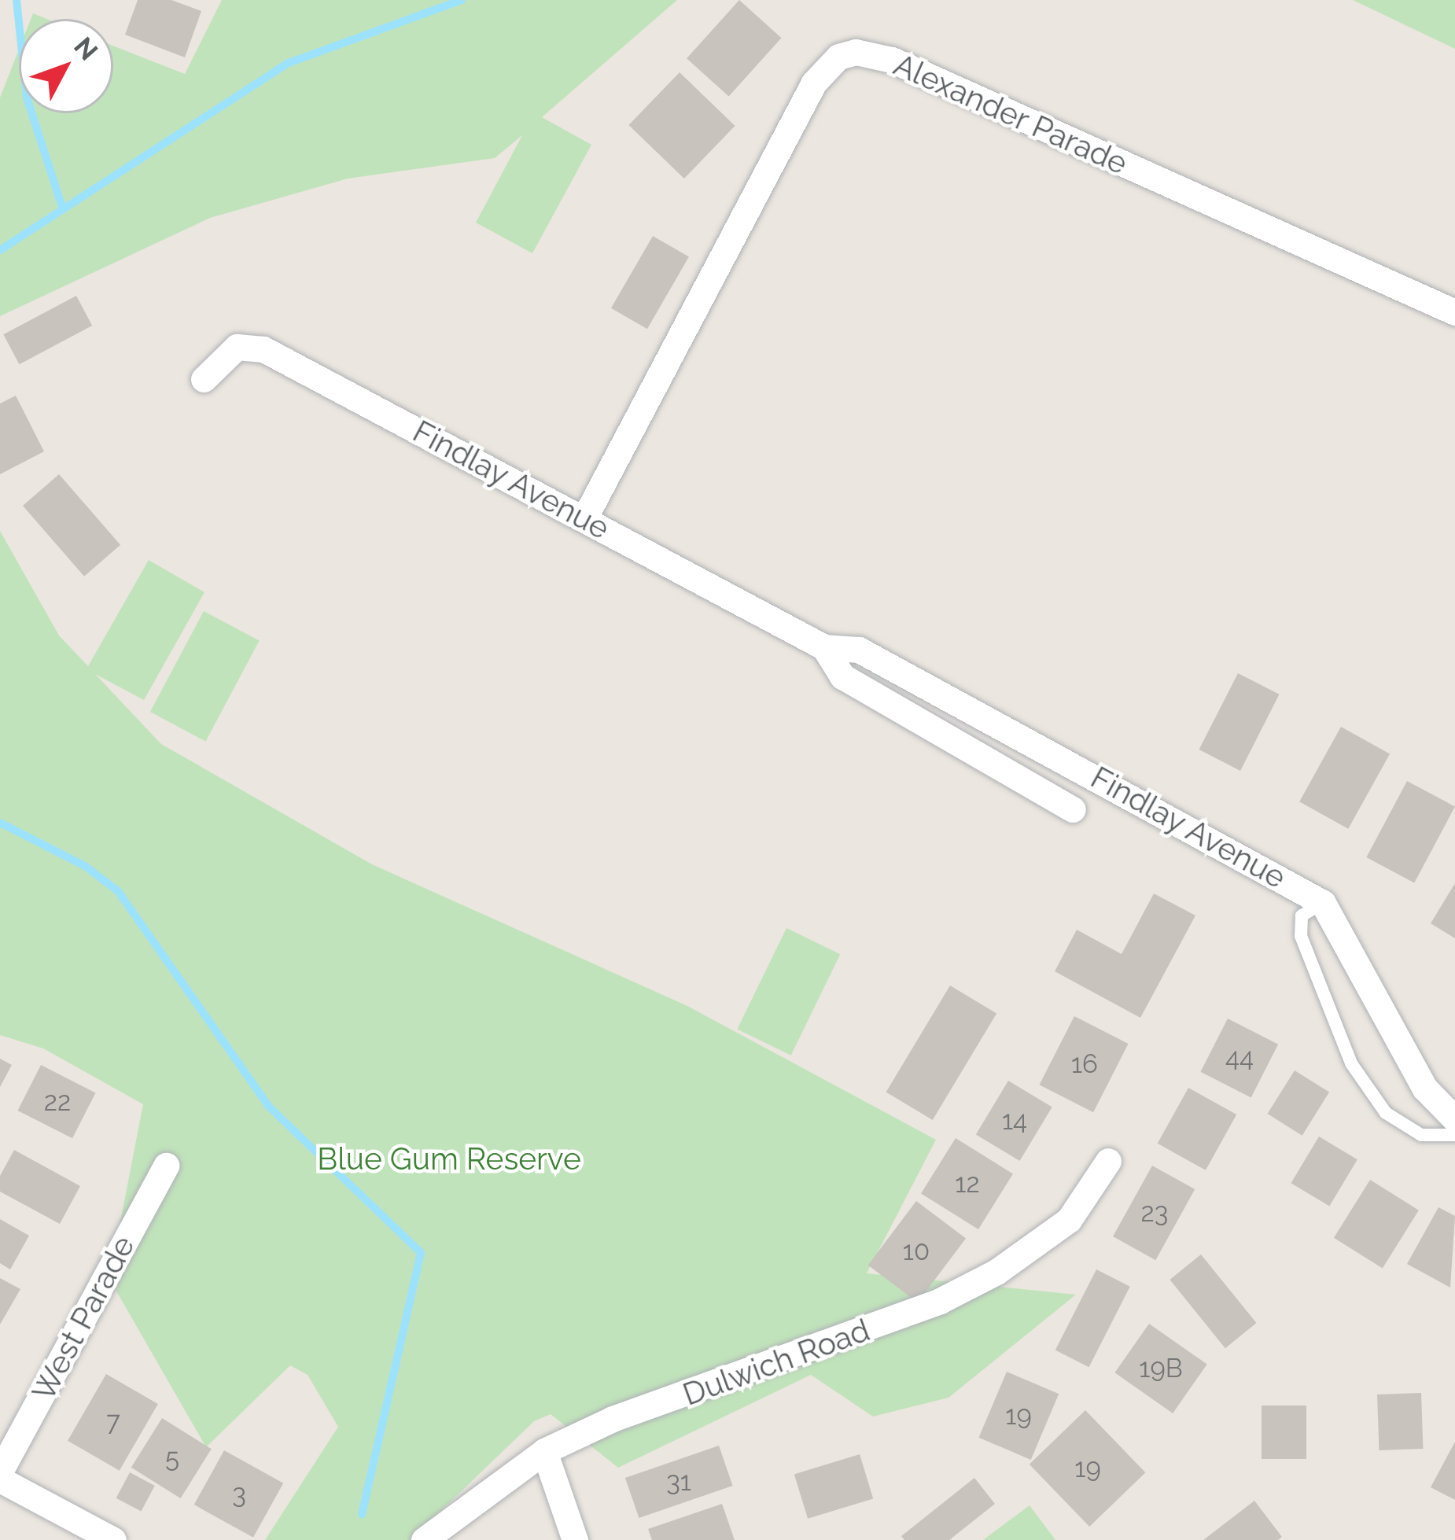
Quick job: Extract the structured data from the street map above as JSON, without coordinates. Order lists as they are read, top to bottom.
{
  "streets": {
    "street": [
      "Alexander Parade",
      "Findlay Avenue",
      "West Parade",
      "Dulwich Road"
    ]
  },
  "crossings": [
    ["Alexander Parade", "Findlay Avenue"]
  ],
  "parks": ["Blue Gum Reserve"],
  "house_numbers": [
    "44",
    "16",
    "22",
    "14",
    "12",
    "23",
    "10",
    "19B",
    "19",
    "7",
    "5",
    "19",
    "31",
    "3"
  ],
  "north": "top right"
}
